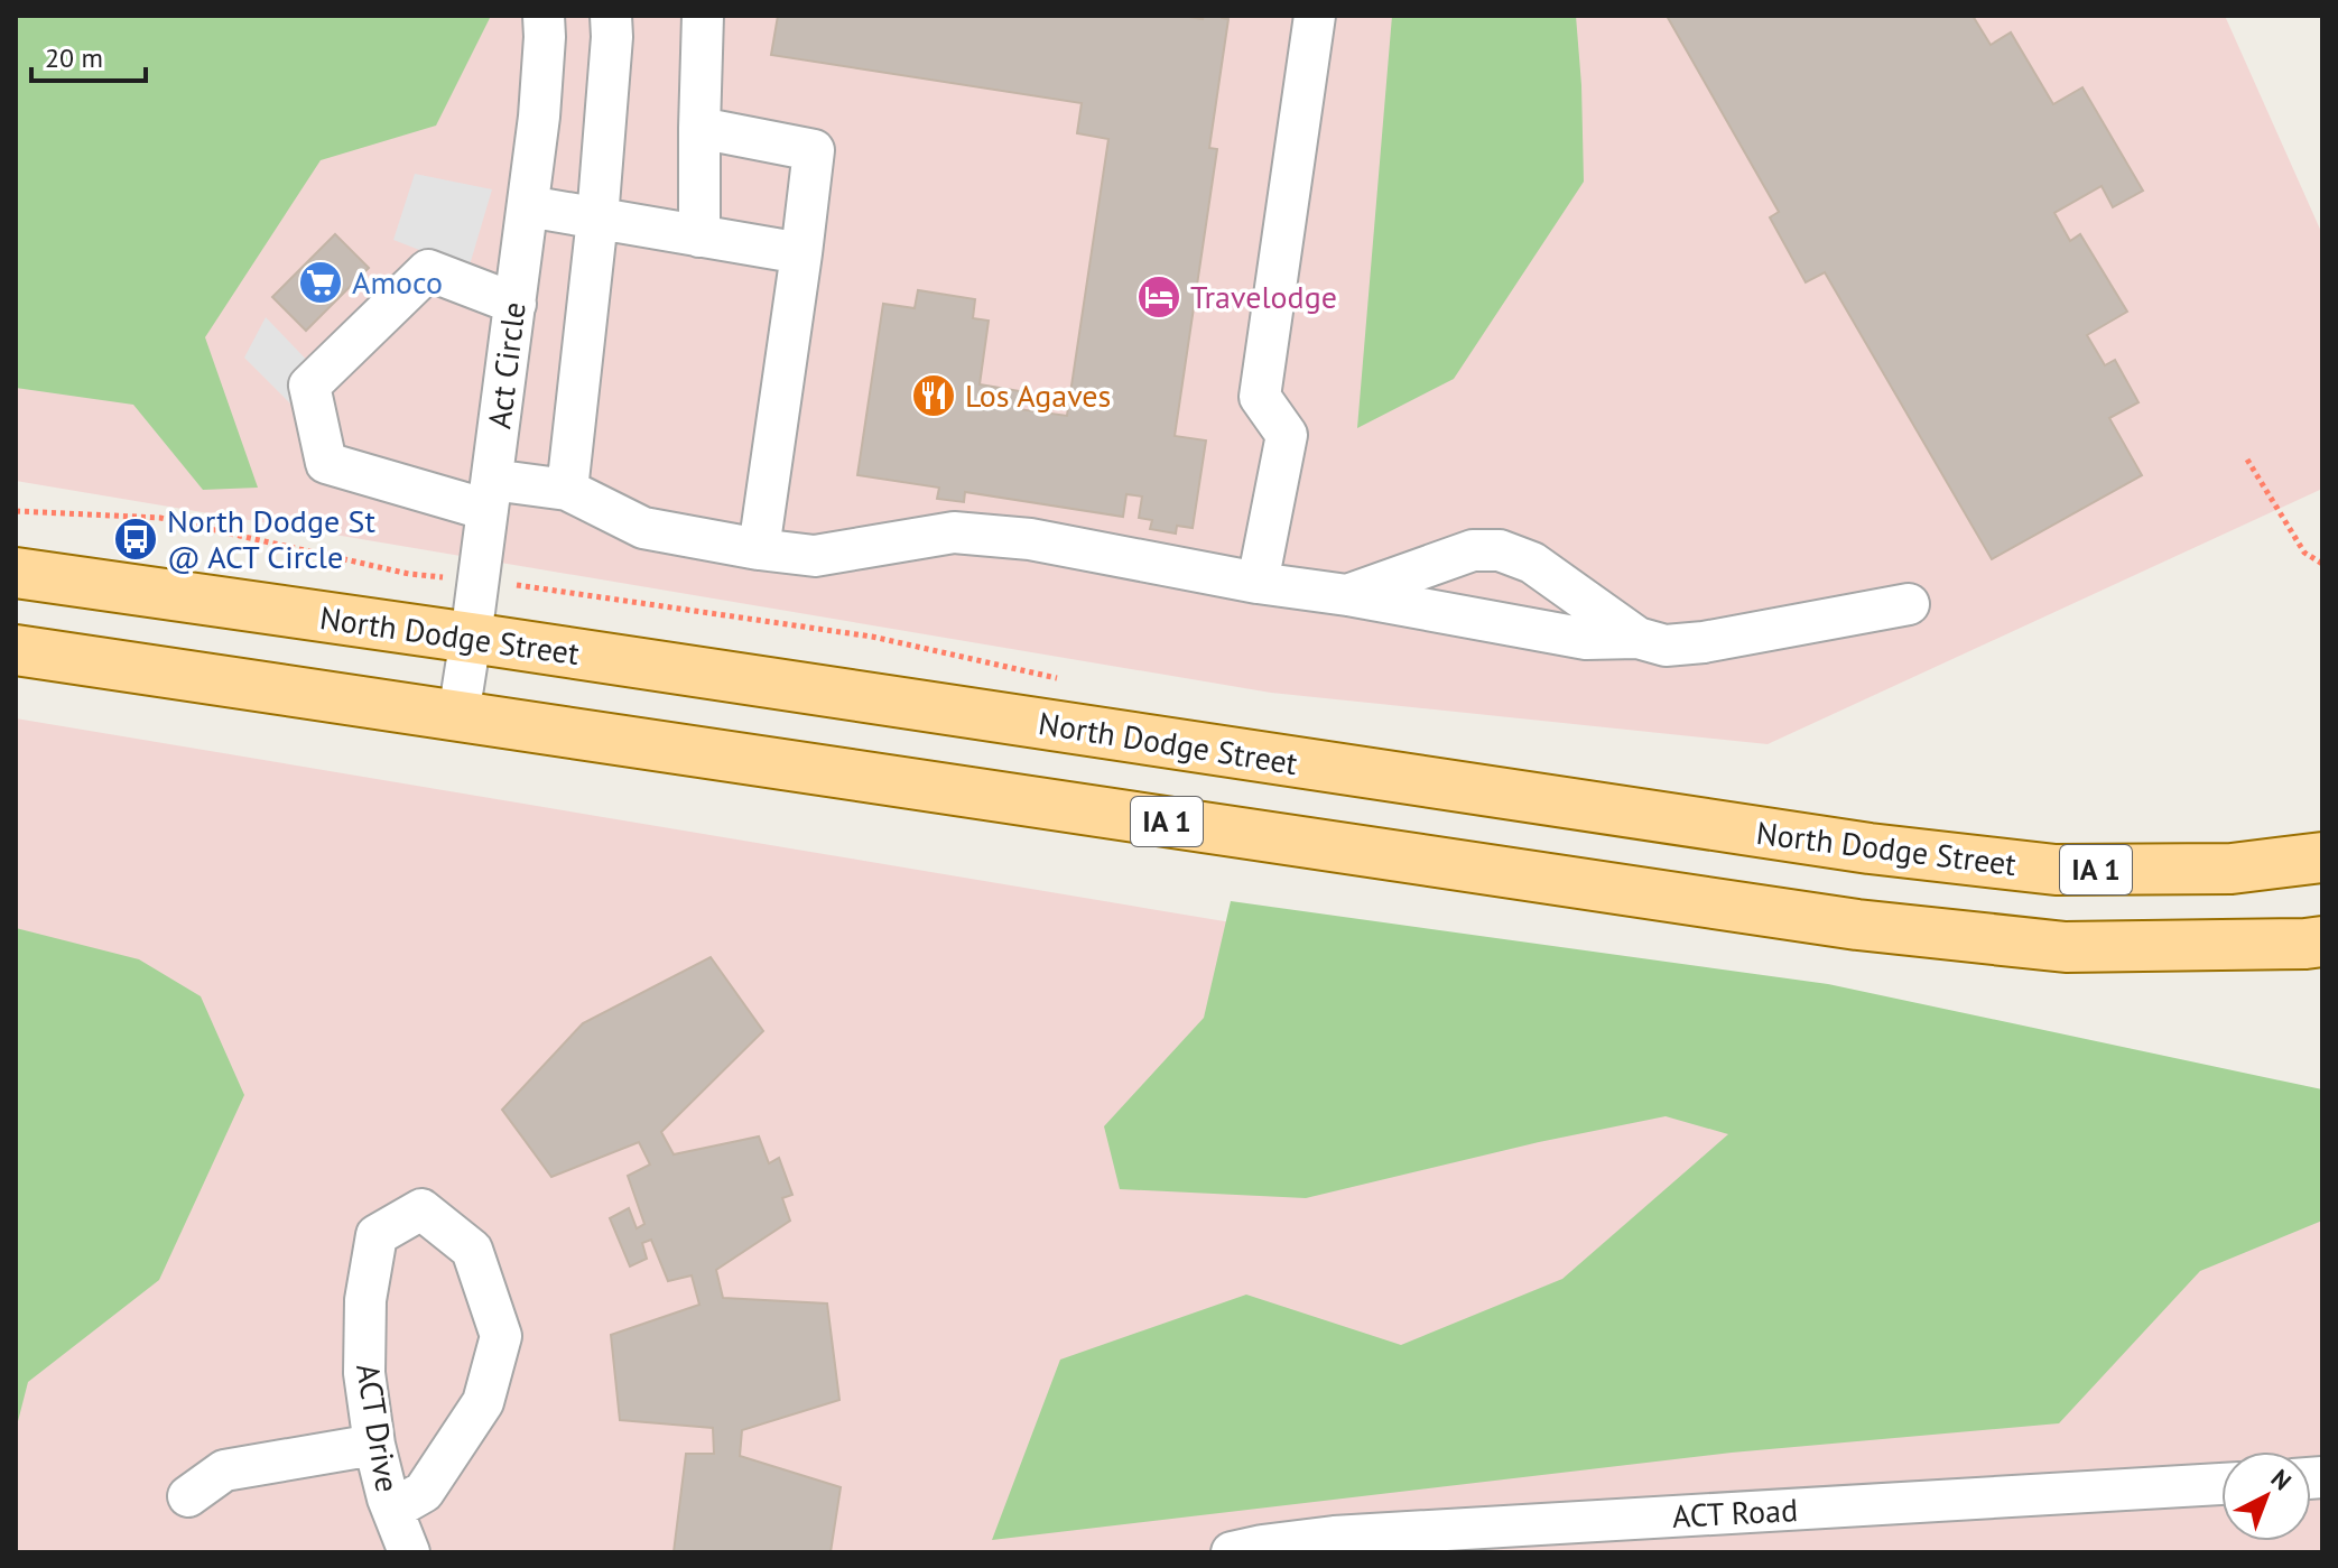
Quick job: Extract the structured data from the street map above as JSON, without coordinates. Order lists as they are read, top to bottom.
{
  "streets": {
    "main road": ["North Dodge Street", "IA 1"],
    "street": ["Act Circle", "ACT Drive", "ACT Road"]
  },
  "crossings": [
    ["Act Circle", "North Dodge Street"],
    ["Act Circle", "IA 1"]
  ],
  "places": {
    "supermarket": ["Amoco"],
    "hotel": ["Travelodge"],
    "restaurant": ["Los Agaves"],
    "bus stop": ["North Dodge St @ ACT Circle"]
  },
  "scale_bar": "20 m",
  "north": "top right"
}
